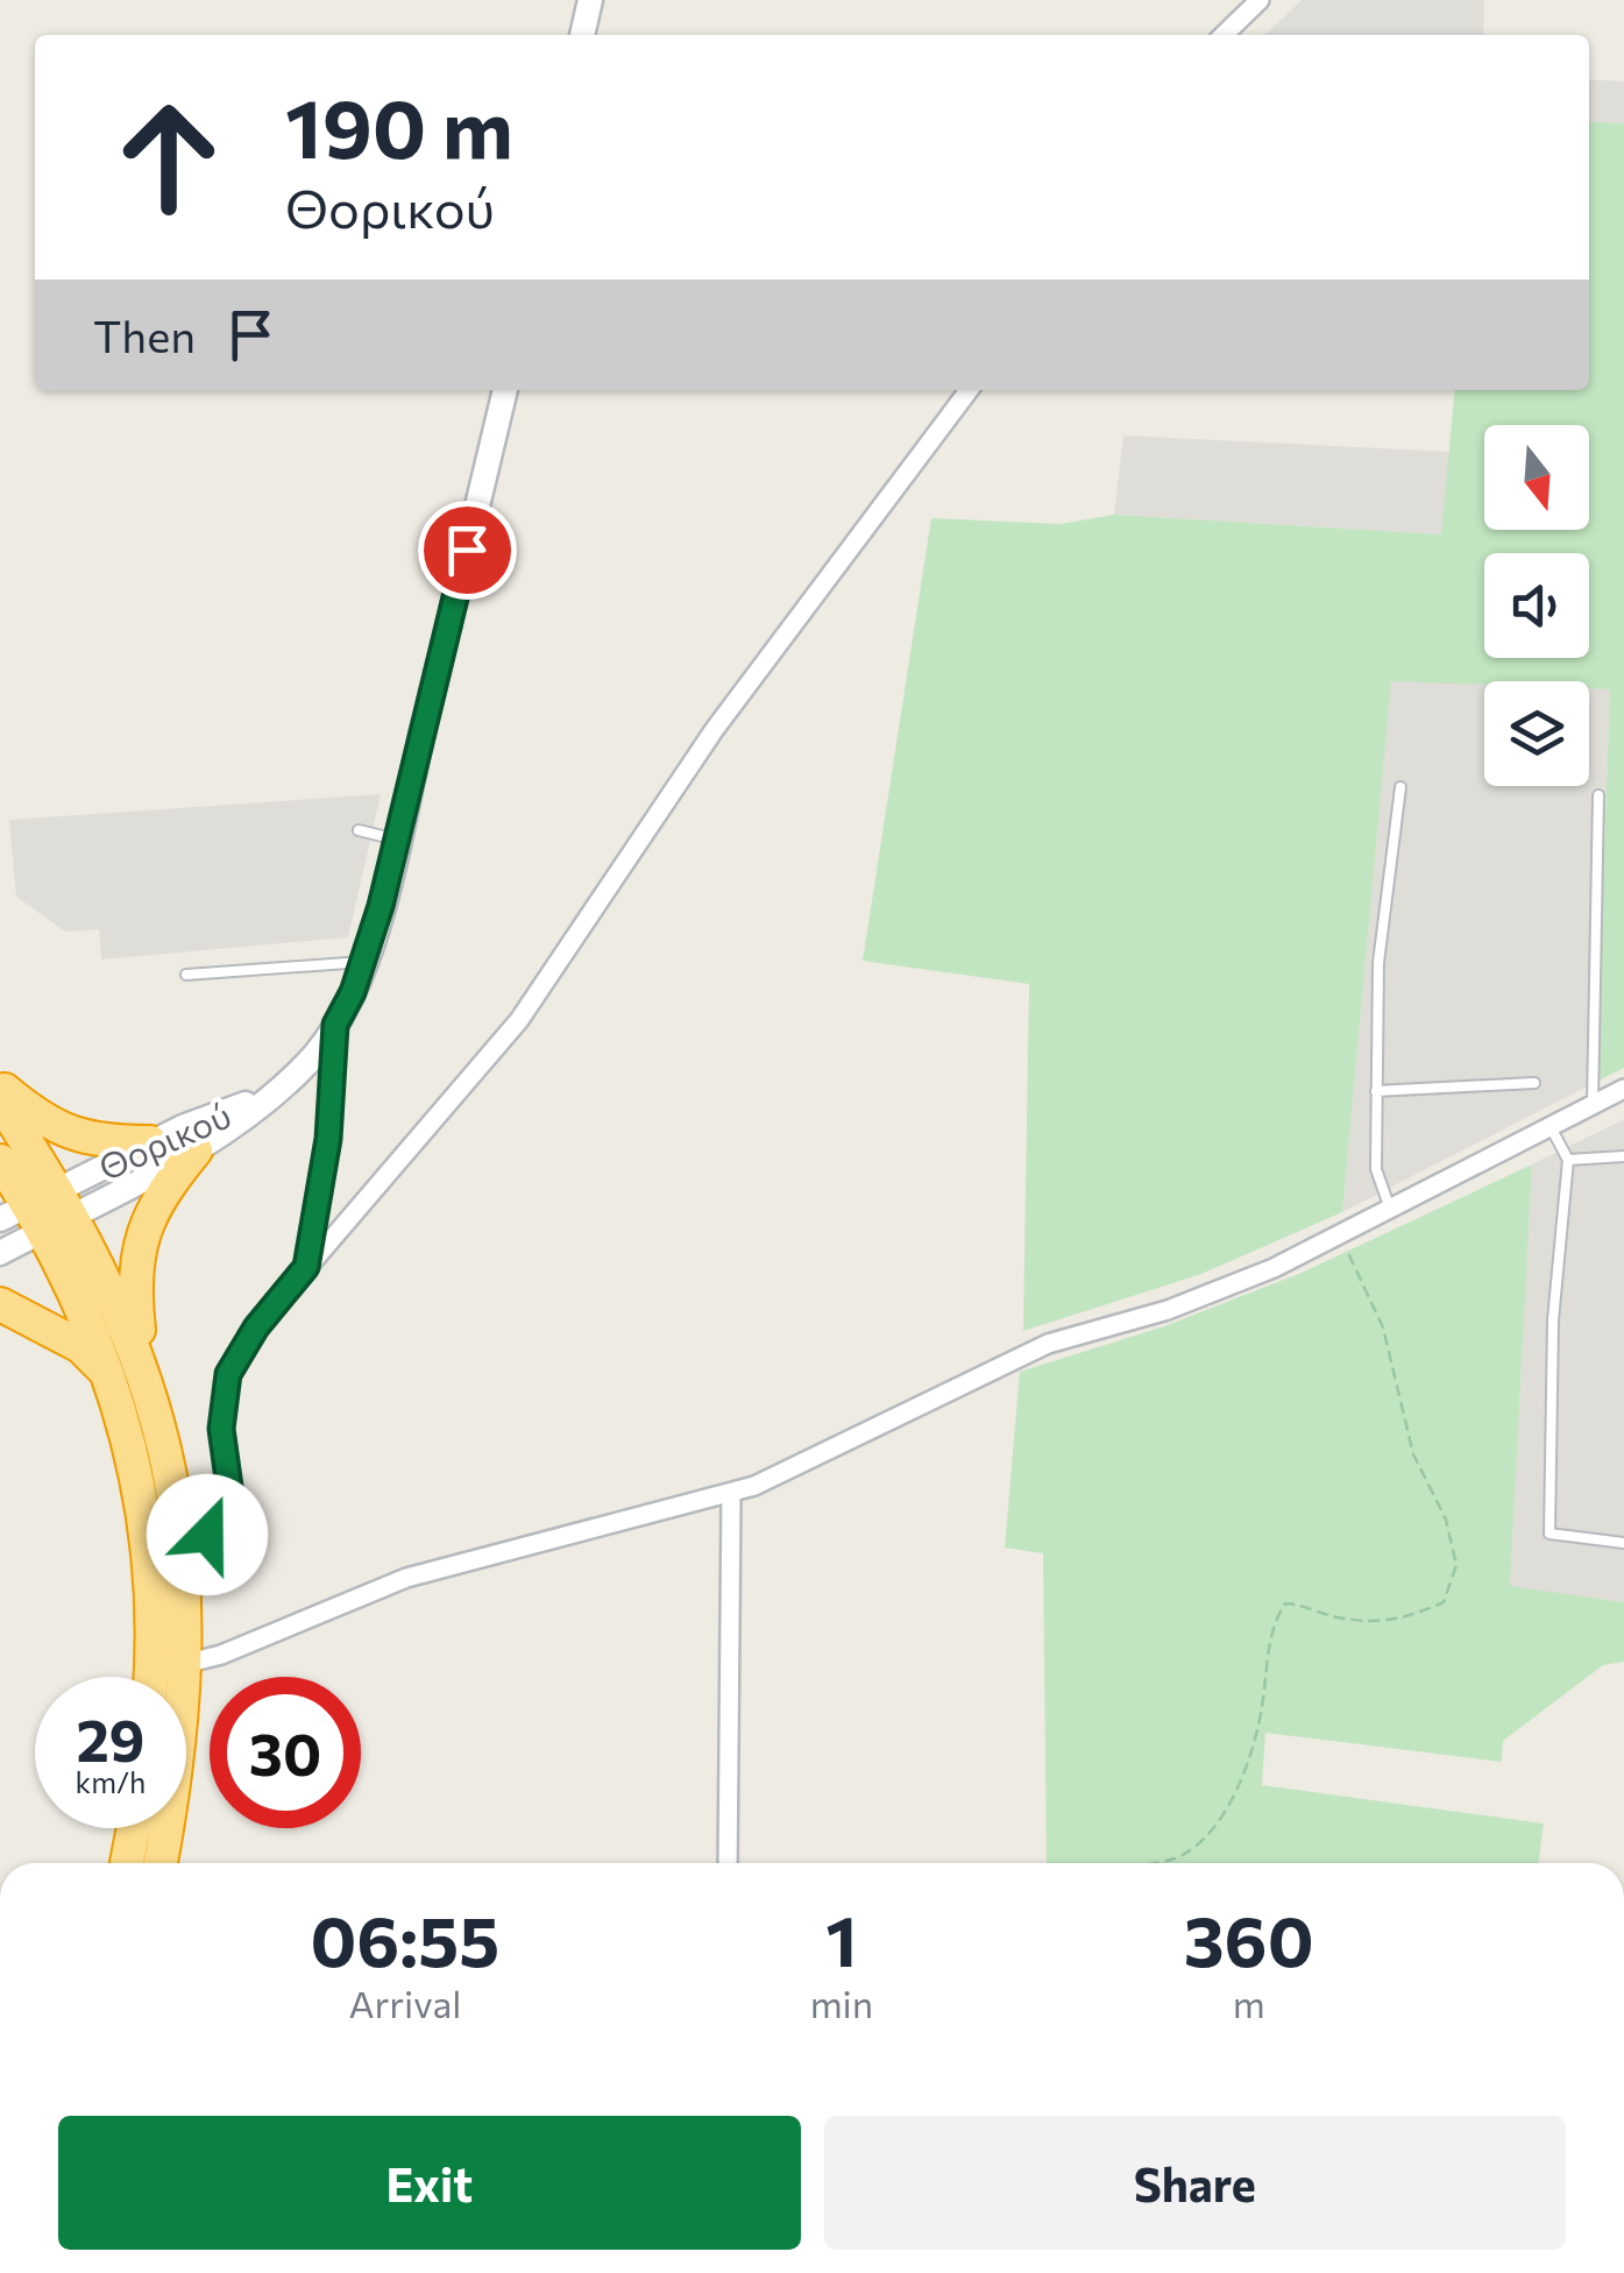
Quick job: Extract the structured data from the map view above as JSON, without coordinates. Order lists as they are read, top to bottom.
{
  "streets": {
    "main road": ["Θορικού"]
  },
  "north": "bottom",
  "page": {
    "turn": ["190 m", "Θορικού"],
    "then": "Then",
    "speed": "29 km/h",
    "limit": "30",
    "eta": [
      "06:55",
      "Arrival",
      "1",
      "min",
      "360",
      "m"
    ],
    "buttons": ["Exit", "Share"]
  }
}
